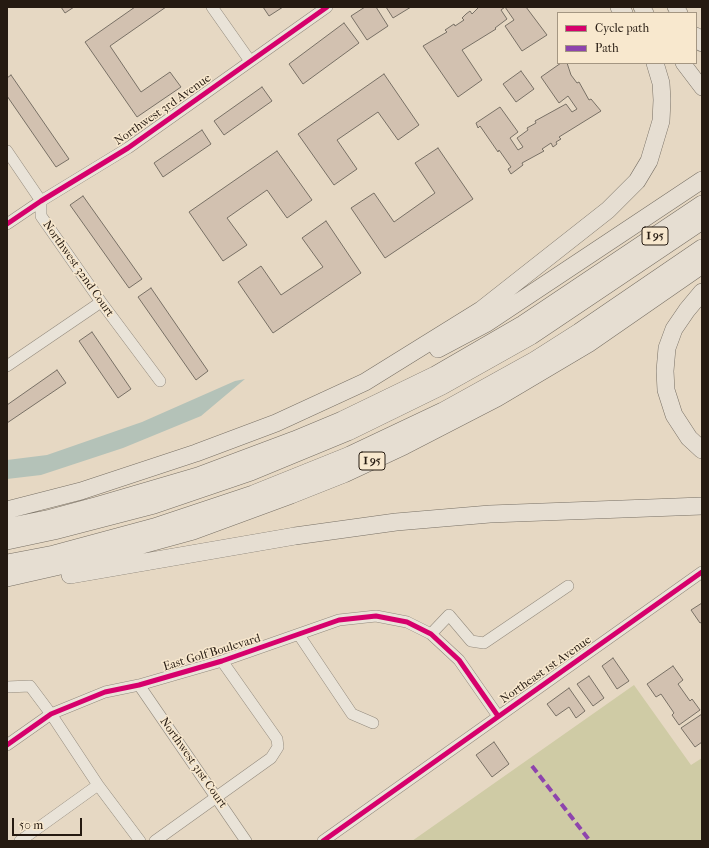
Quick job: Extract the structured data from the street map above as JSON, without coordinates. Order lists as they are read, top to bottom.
{
  "streets": {
    "highway": ["I 95"],
    "street": [
      "Northwest 3rd Avenue",
      "Northwest 32nd Court",
      "East Golf Boulevard",
      "Northeast 1st Avenue",
      "Northwest 31st Court"
    ]
  },
  "crossings": [
    ["Northwest 3rd Avenue", "Northwest 32nd Court"],
    ["East Golf Boulevard", "Northeast 1st Avenue"],
    ["East Golf Boulevard", "Northwest 31st Court"]
  ],
  "legend": ["Cycle path", "Path"],
  "scale_bar": "50 m"
}
